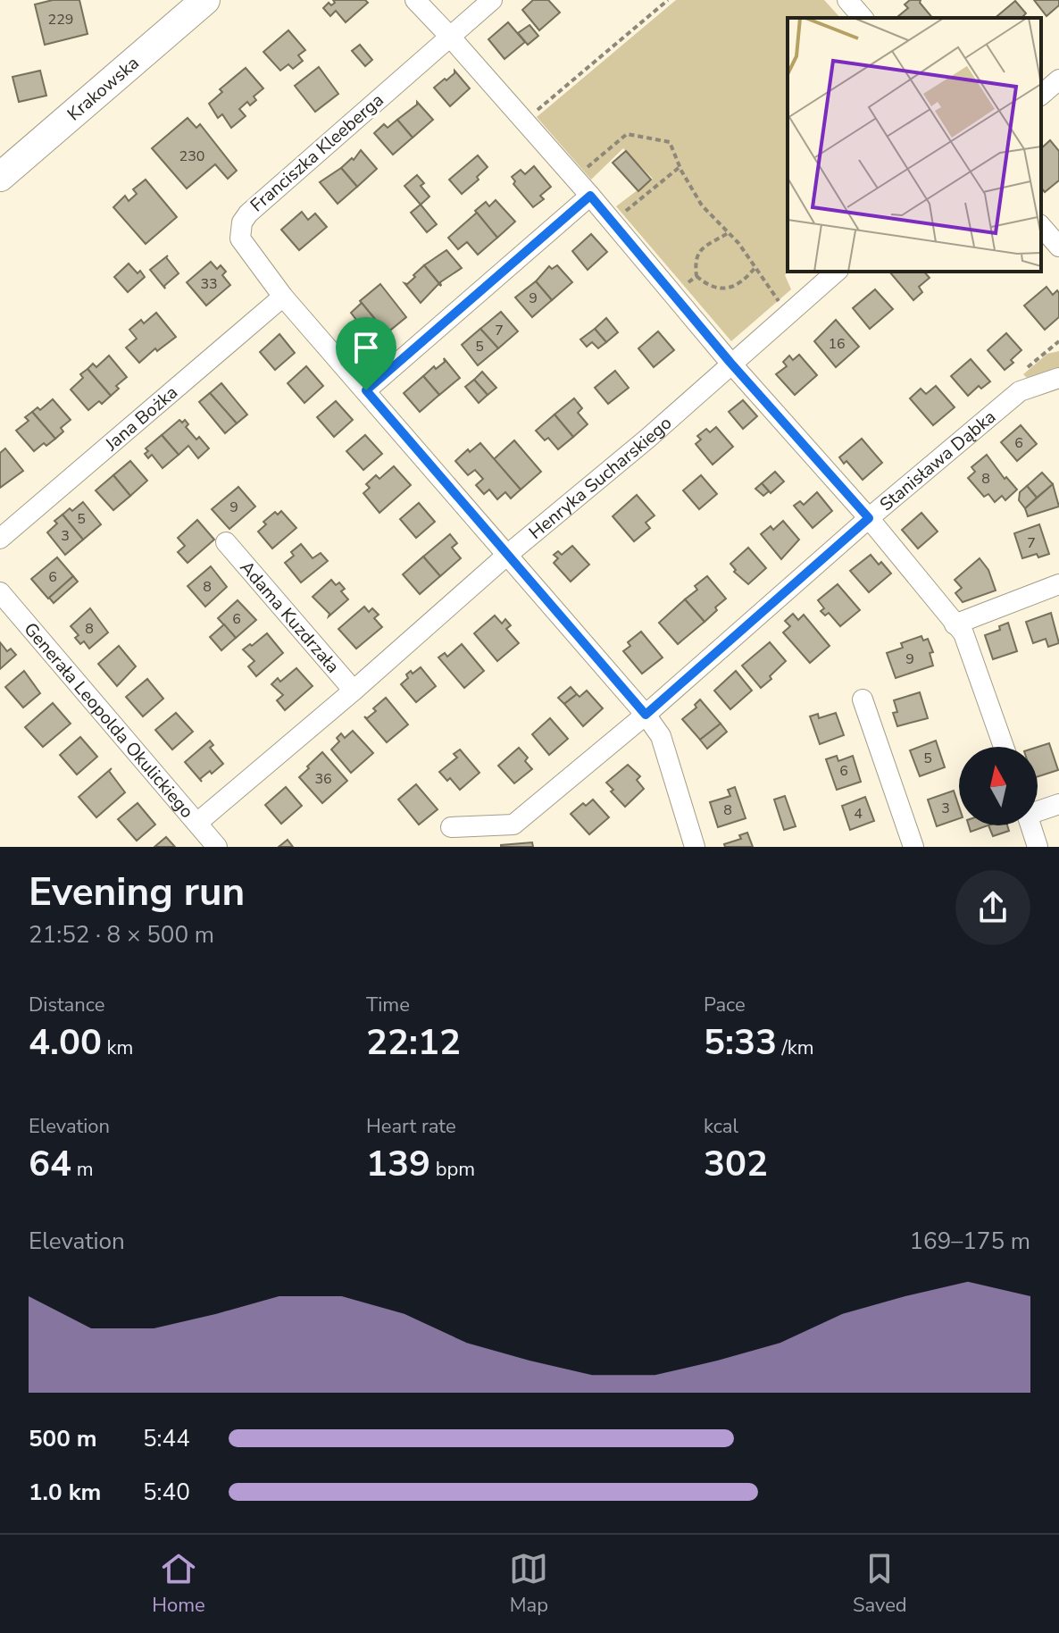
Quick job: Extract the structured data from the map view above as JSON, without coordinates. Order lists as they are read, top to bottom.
{
  "streets": {
    "main road": ["Krakowska"],
    "street": [
      "Franciszka Kleeberga",
      "Jana Bożka",
      "Stanisława Dąbka",
      "Henryka Sucharskiego",
      "Adama Kuzdrzała",
      "Generała Leopolda Okulickiego"
    ]
  },
  "crossings": [
    ["Franciszka Kleeberga", "Jana Bożka"],
    ["Franciszka Kleeberga", "Stanisława Dąbka"],
    ["Franciszka Kleeberga", "Henryka Sucharskiego"],
    ["Henryka Sucharskiego", "Adama Kuzdrzała"],
    ["Henryka Sucharskiego", "Generała Leopolda Okulickiego"]
  ],
  "house_numbers": [
    "229",
    "230",
    "33",
    "9",
    "7",
    "16",
    "5",
    "6",
    "8",
    "9",
    "5",
    "3",
    "7",
    "6",
    "8",
    "6",
    "8",
    "9",
    "5",
    "6",
    "36",
    "3",
    "8",
    "4"
  ],
  "north": "top",
  "page": {
    "heading": ["Evening run", "21:52 · 8 × 500 m"],
    "stats": [
      ["Distance", "4.00 km"],
      ["Time", "22:12"],
      ["Pace", "5:33 /km"],
      ["Elevation", "64 m"],
      ["Heart rate", "139 bpm"],
      ["kcal", "302"]
    ],
    "chart": ["Elevation", "169–175 m"],
    "list": [
      {
        "name": "500 m",
        "note": "5:44"
      },
      {
        "name": "1.0 km",
        "note": "5:40"
      }
    ],
    "tabs": ["Home", "Map", "Saved"]
  }
}
